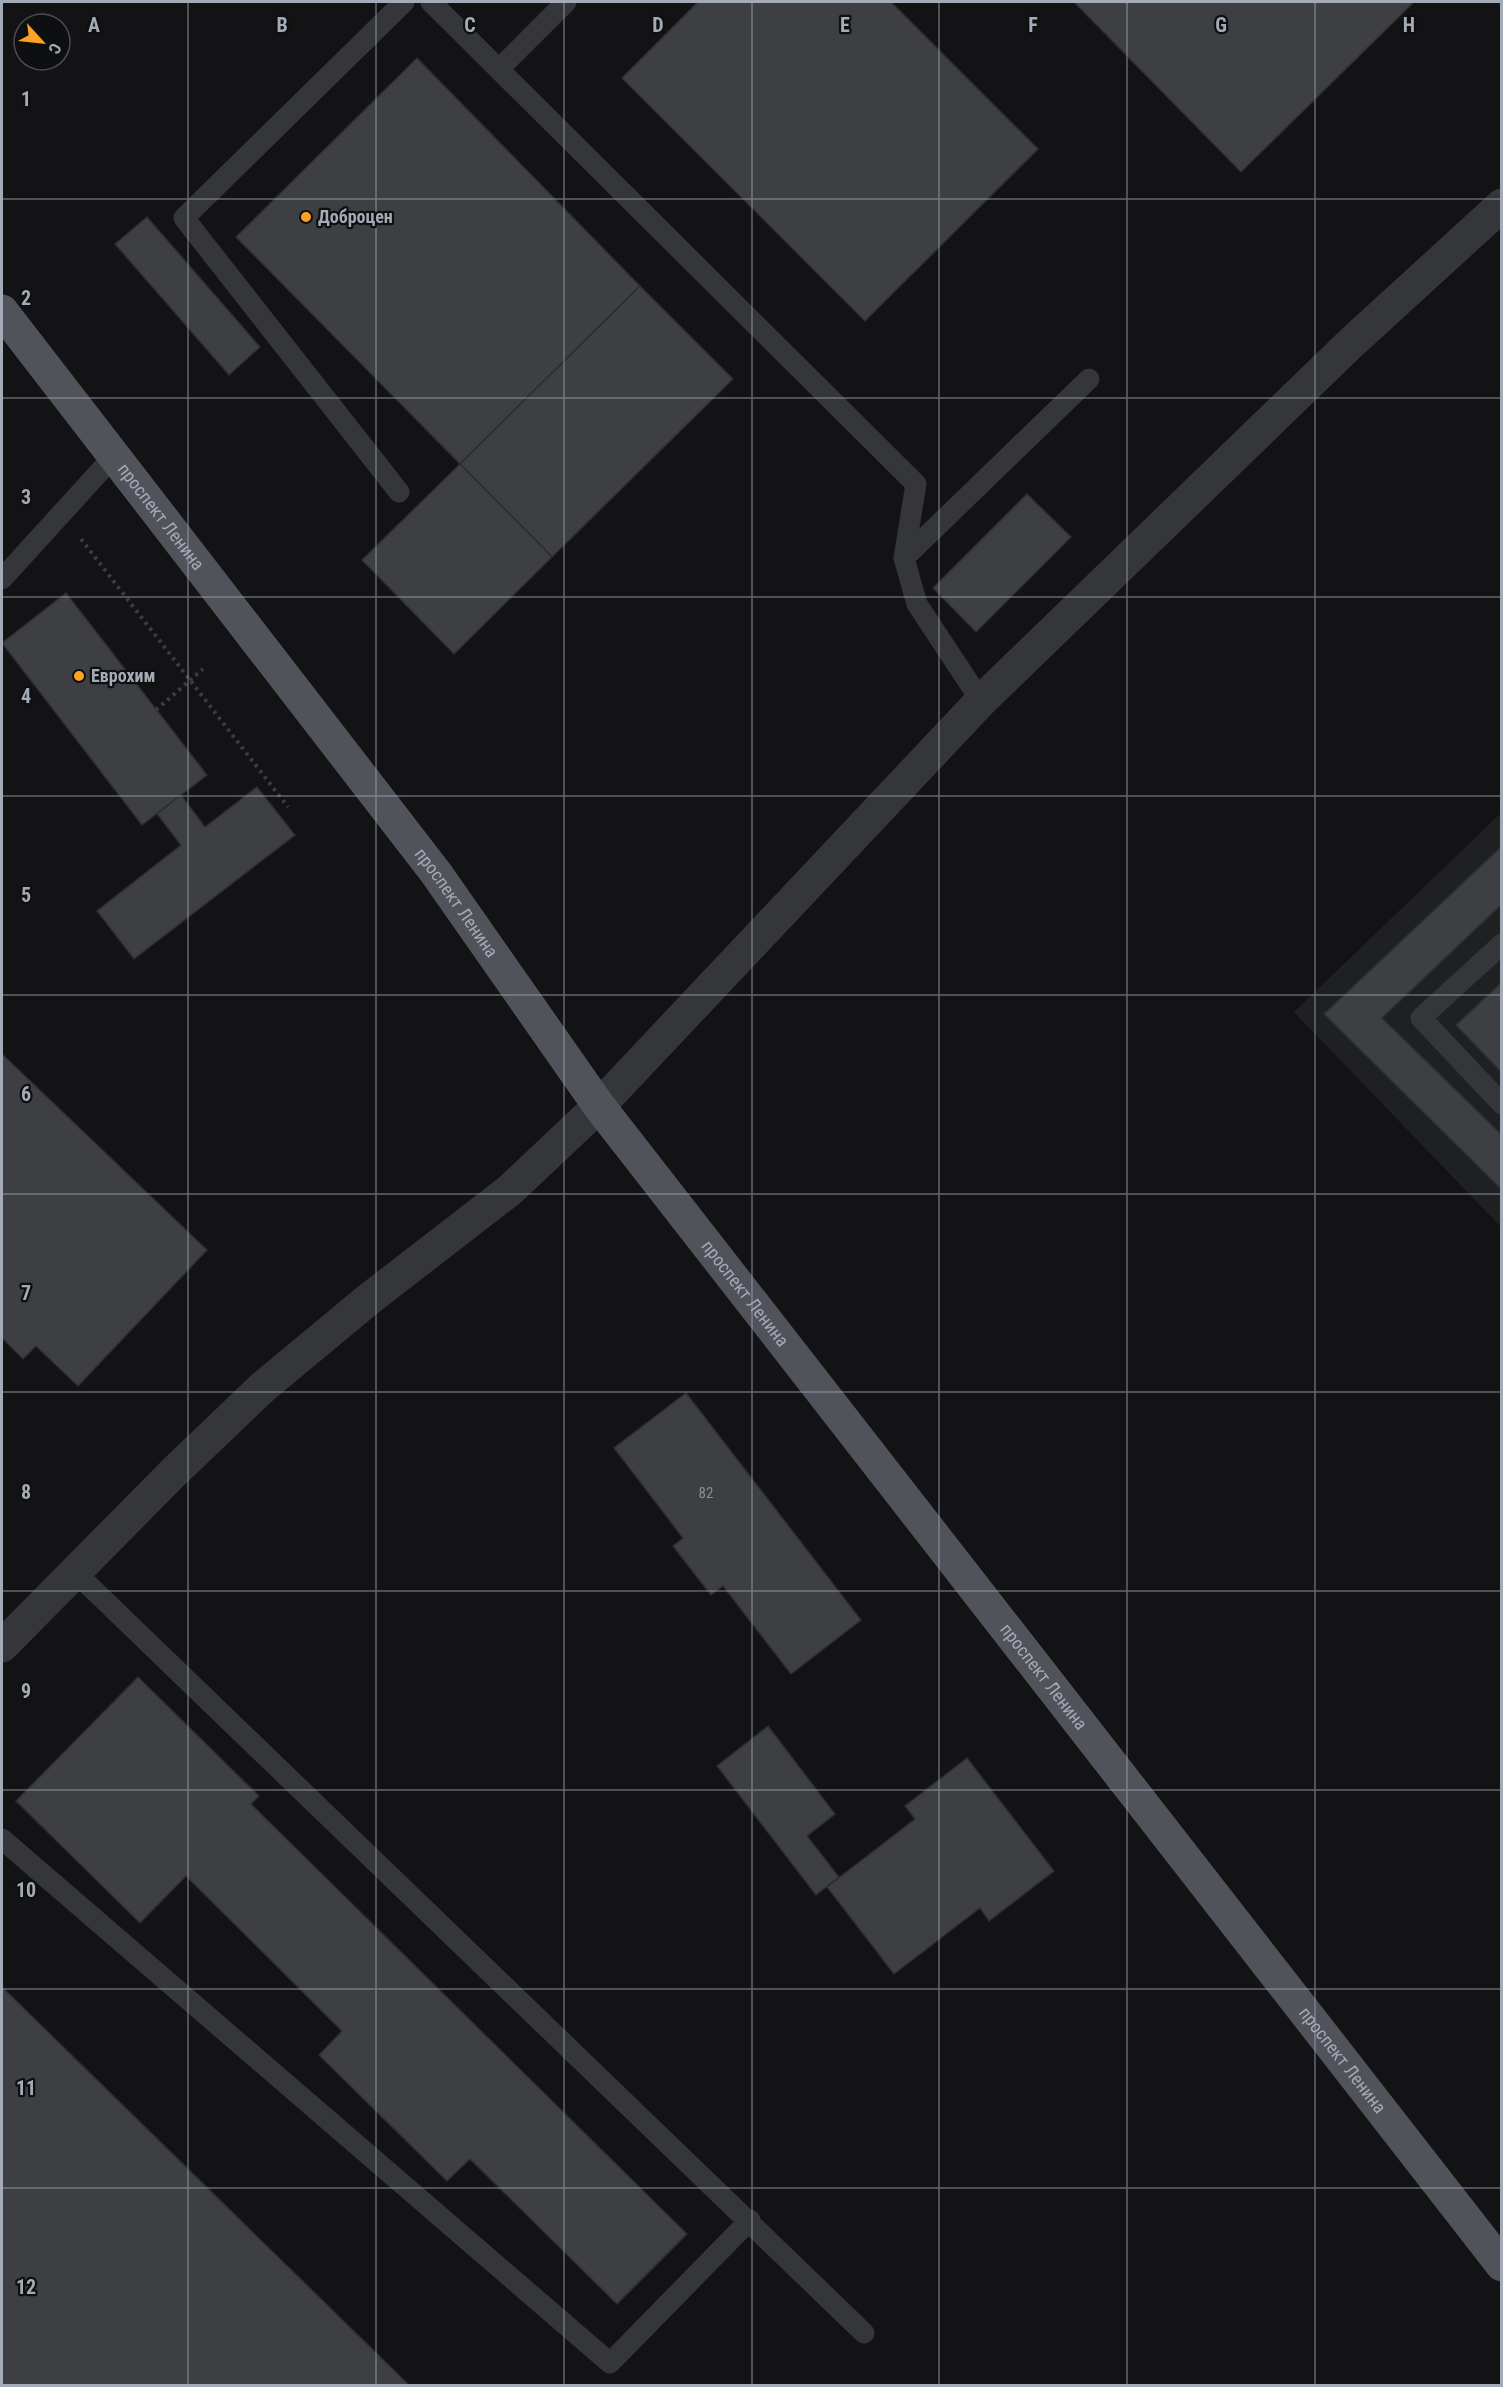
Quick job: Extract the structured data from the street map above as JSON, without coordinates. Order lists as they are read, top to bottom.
{
  "streets": {
    "main road": ["проспект Ленина"]
  },
  "places": ["Доброцен", "Еврохим"],
  "house_numbers": ["82"],
  "north": "bottom right",
  "grid": {
    "columns": [
      "A",
      "B",
      "C",
      "D",
      "E",
      "F",
      "G",
      "H"
    ],
    "rows": [
      "1",
      "2",
      "3",
      "4",
      "5",
      "6",
      "7",
      "8",
      "9",
      "10",
      "11",
      "12"
    ]
  }
}
